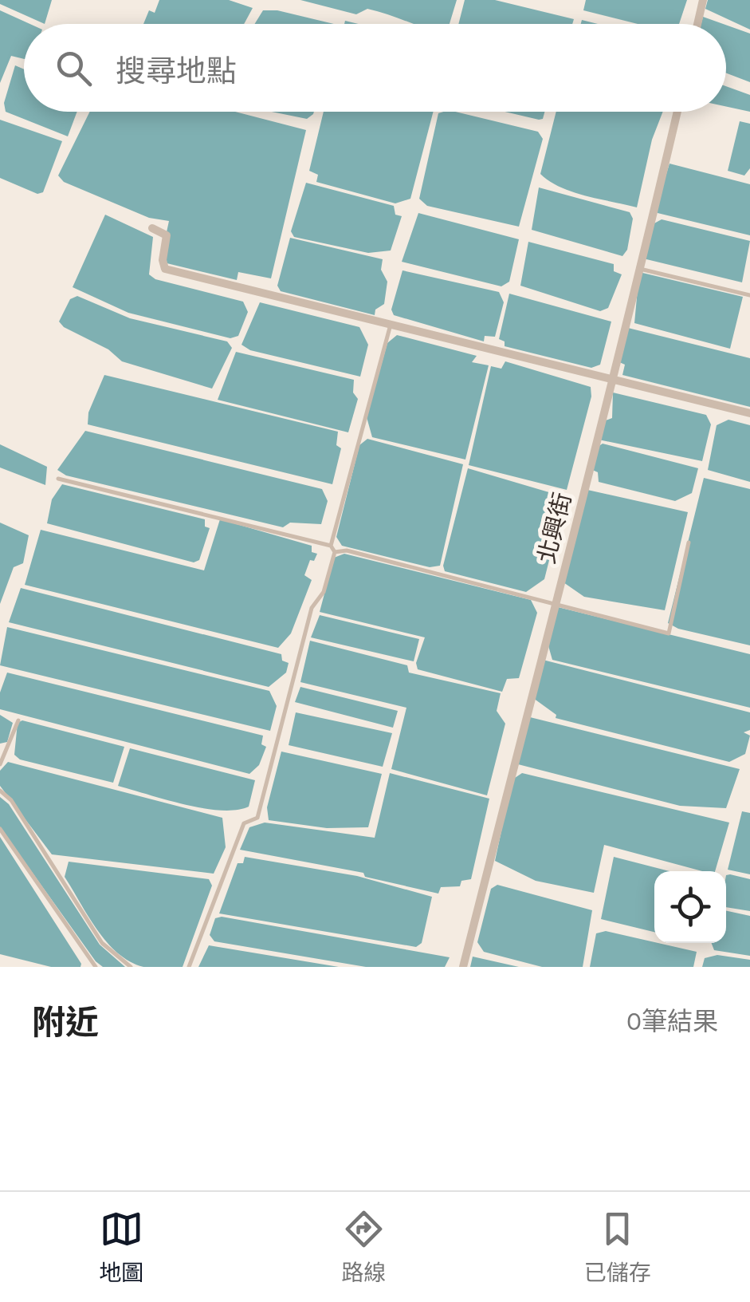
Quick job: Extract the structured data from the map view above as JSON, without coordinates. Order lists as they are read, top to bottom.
{
  "streets": {
    "street": ["北興街"]
  },
  "page": {
    "search": "搜尋地點",
    "heading": ["附近", "0筆結果"],
    "nav": ["地圖", "路線", "已儲存"]
  }
}
